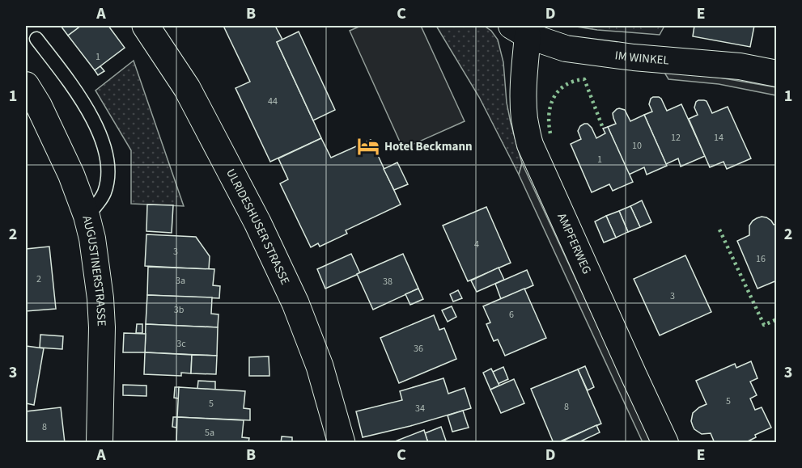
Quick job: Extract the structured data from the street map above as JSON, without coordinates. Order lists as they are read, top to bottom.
{
  "streets": {
    "street": [
      "IM WINKEL",
      "ULRIDESHUSER STRASSE",
      "AMPFERWEG",
      "AUGUSTINERSTRASSE"
    ]
  },
  "crossings": [
    ["IM WINKEL", "AMPFERWEG"]
  ],
  "places": {
    "hotel": ["Hotel Beckmann"]
  },
  "house_numbers": [
    "1",
    "44",
    "12",
    "14",
    "10",
    "1",
    "4",
    "3",
    "16",
    "2",
    "3a",
    "38",
    "3",
    "3b",
    "6",
    "3c",
    "36",
    "5",
    "5",
    "8",
    "34",
    "8",
    "5a"
  ],
  "grid": {
    "columns": [
      "A",
      "B",
      "C",
      "D",
      "E"
    ],
    "rows": ["1", "2", "3"]
  }
}
